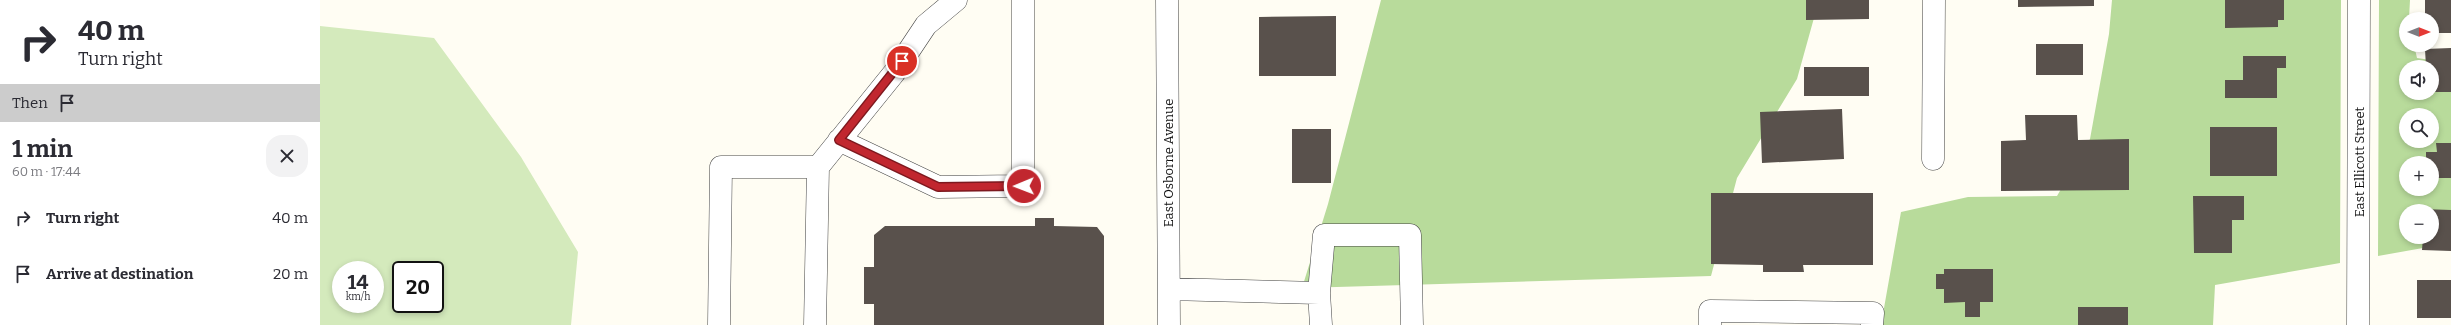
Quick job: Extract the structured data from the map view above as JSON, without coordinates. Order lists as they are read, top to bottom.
{
  "streets": {
    "street": ["East Ellicott Street", "East Osborne Avenue"]
  },
  "north": "right",
  "page": {
    "turn": ["40 m", "Turn right"],
    "map_buttons": ["+", "−"],
    "then": "Then",
    "heading": ["1 min", "60 m · 17:44"],
    "list": [
      {
        "name": "Turn right",
        "value": "40 m"
      },
      {
        "name": "Arrive at destination",
        "value": "20 m"
      }
    ],
    "speed": "14 km/h",
    "limit": "20"
  }
}
